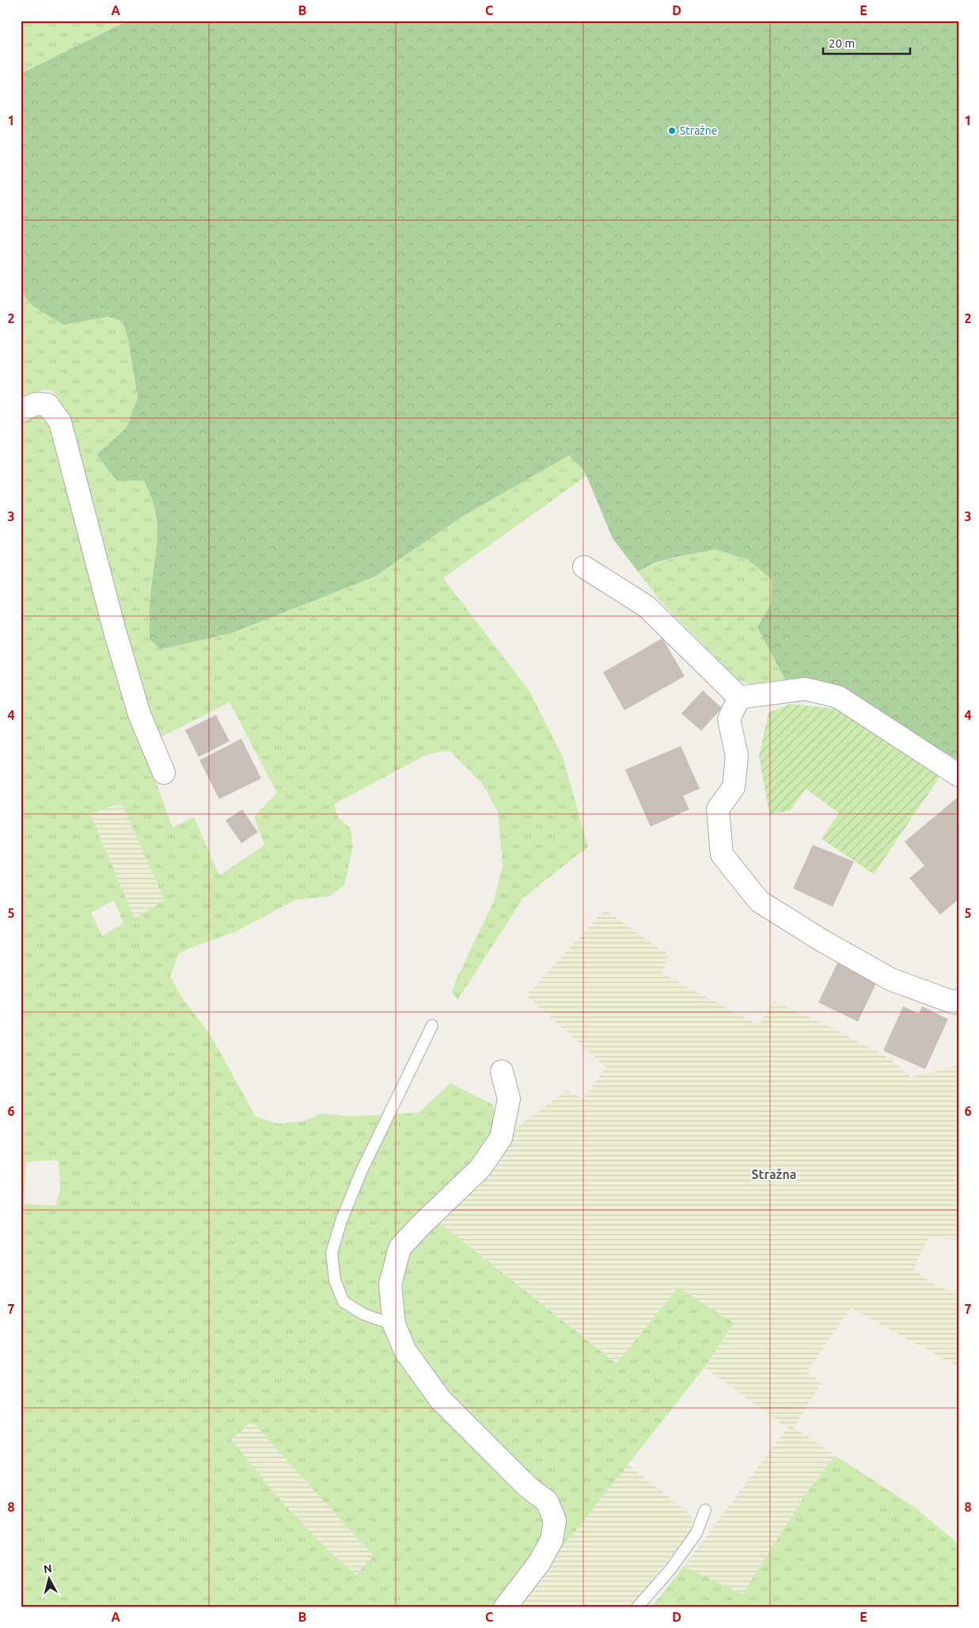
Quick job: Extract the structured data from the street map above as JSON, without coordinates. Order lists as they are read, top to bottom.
{
  "districts": ["Stražna"],
  "places": ["Stražne"],
  "scale_bar": "20 m",
  "north": "top",
  "grid": {
    "columns": [
      "A",
      "B",
      "C",
      "D",
      "E"
    ],
    "rows": [
      "1",
      "2",
      "3",
      "4",
      "5",
      "6",
      "7",
      "8"
    ]
  }
}
